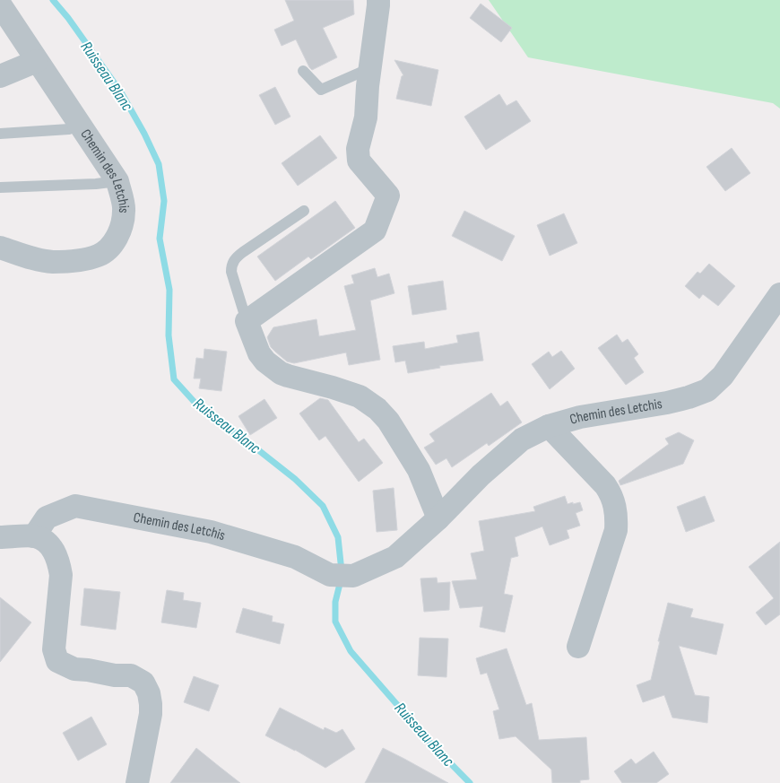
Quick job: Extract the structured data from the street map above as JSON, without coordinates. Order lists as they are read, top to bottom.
{
  "streets": {
    "street": ["Chemin des Letchis"]
  },
  "water": ["Ruisseau Blanc"]
}
